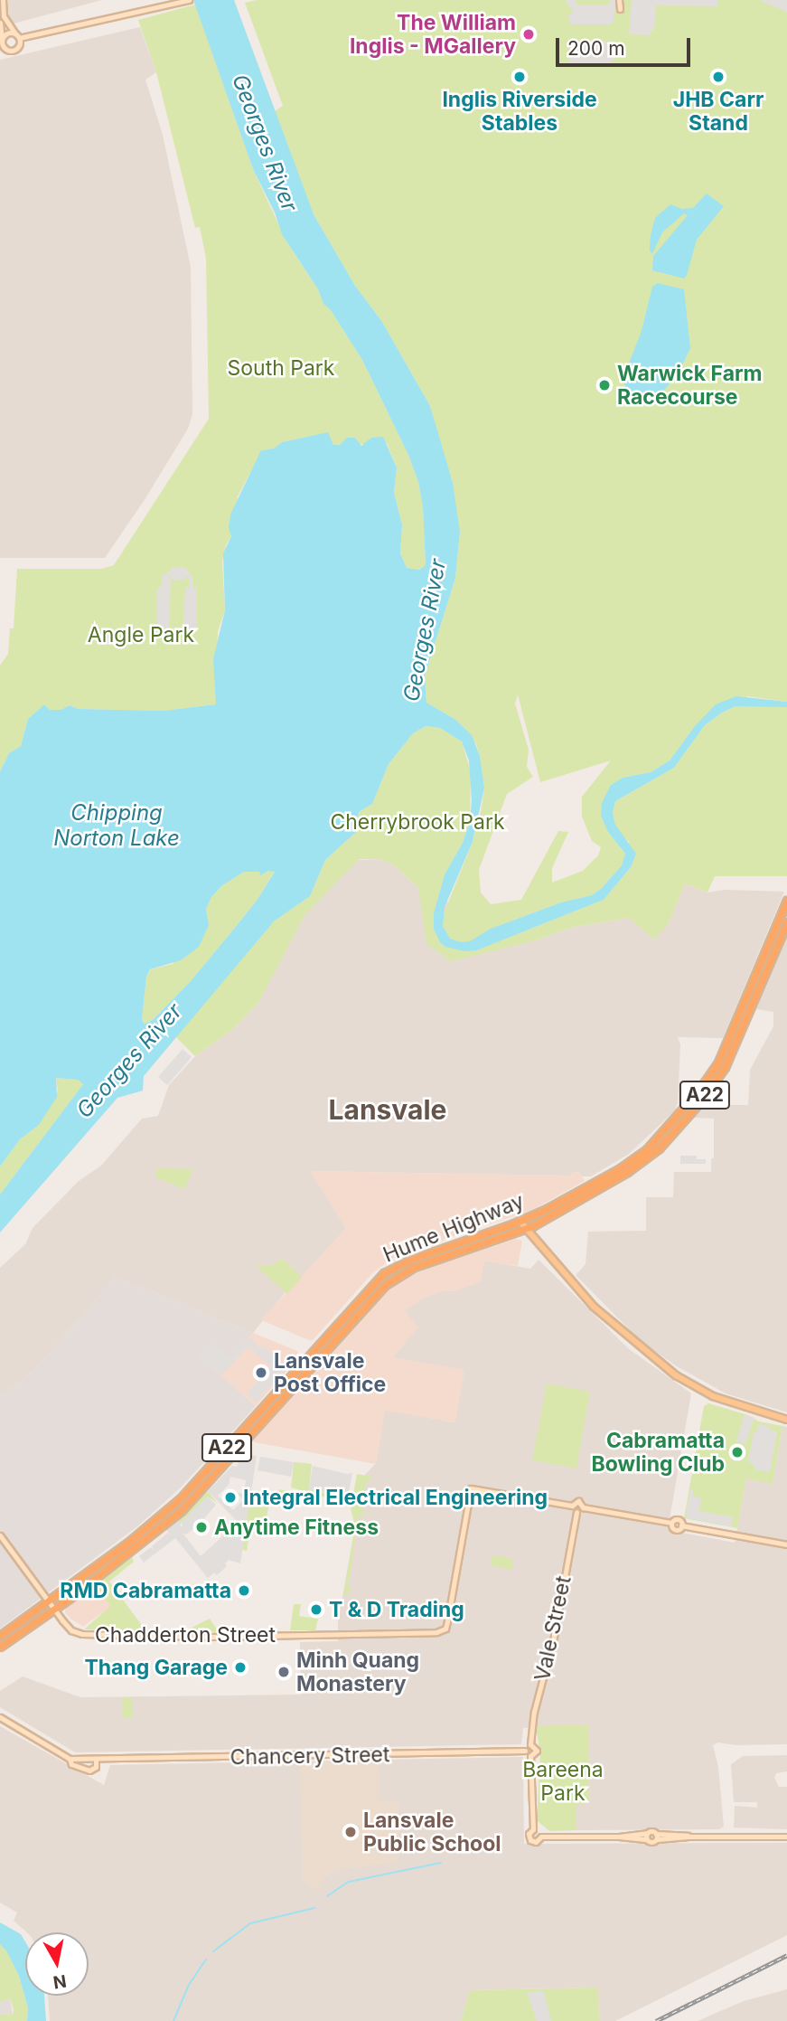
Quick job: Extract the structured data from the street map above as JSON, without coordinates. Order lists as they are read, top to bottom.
{
  "streets": {
    "highway": ["A22", "Hume Highway"],
    "street": ["Vale Street", "Chadderton Street", "Chancery Street"]
  },
  "crossings": [
    ["Hume Highway", "Chadderton Street"]
  ],
  "districts": ["Lansvale"],
  "water": ["Georges River", "Chipping Norton Lake"],
  "parks": [
    "South Park",
    "Angle Park",
    "Cherrybrook Park",
    "Bareena Park"
  ],
  "places": [
    "The William Inglis - MGallery",
    "Inglis Riverside Stables",
    "JHB Carr Stand",
    "Warwick Farm Racecourse",
    "Lansvale Post Office",
    "Cabramatta Bowling Club",
    "Integral Electrical Engineering",
    "Anytime Fitness",
    "RMD Cabramatta",
    "T & D Trading",
    "Thang Garage",
    "Minh Quang Monastery",
    "Lansvale Public School"
  ],
  "scale_bar": "200 m",
  "north": "bottom"
}
